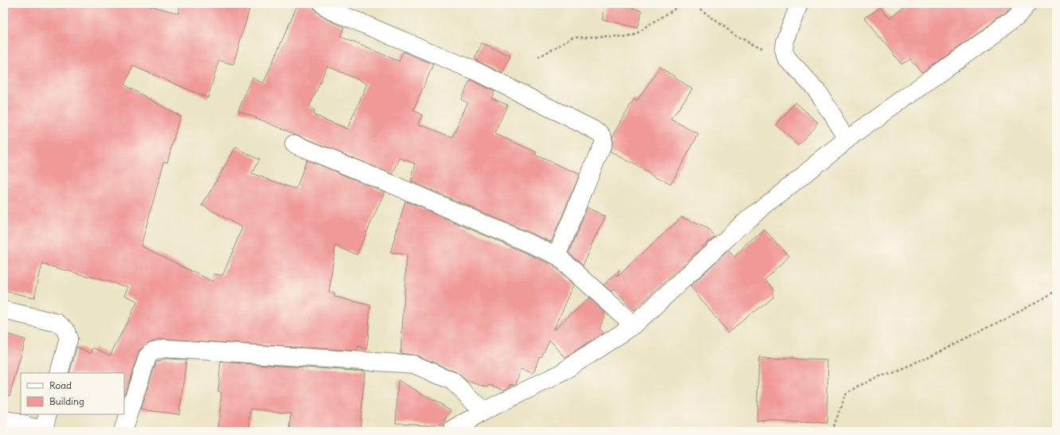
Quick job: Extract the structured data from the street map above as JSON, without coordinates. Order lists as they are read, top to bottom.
{
  "legend": ["Road", "Building"]
}
